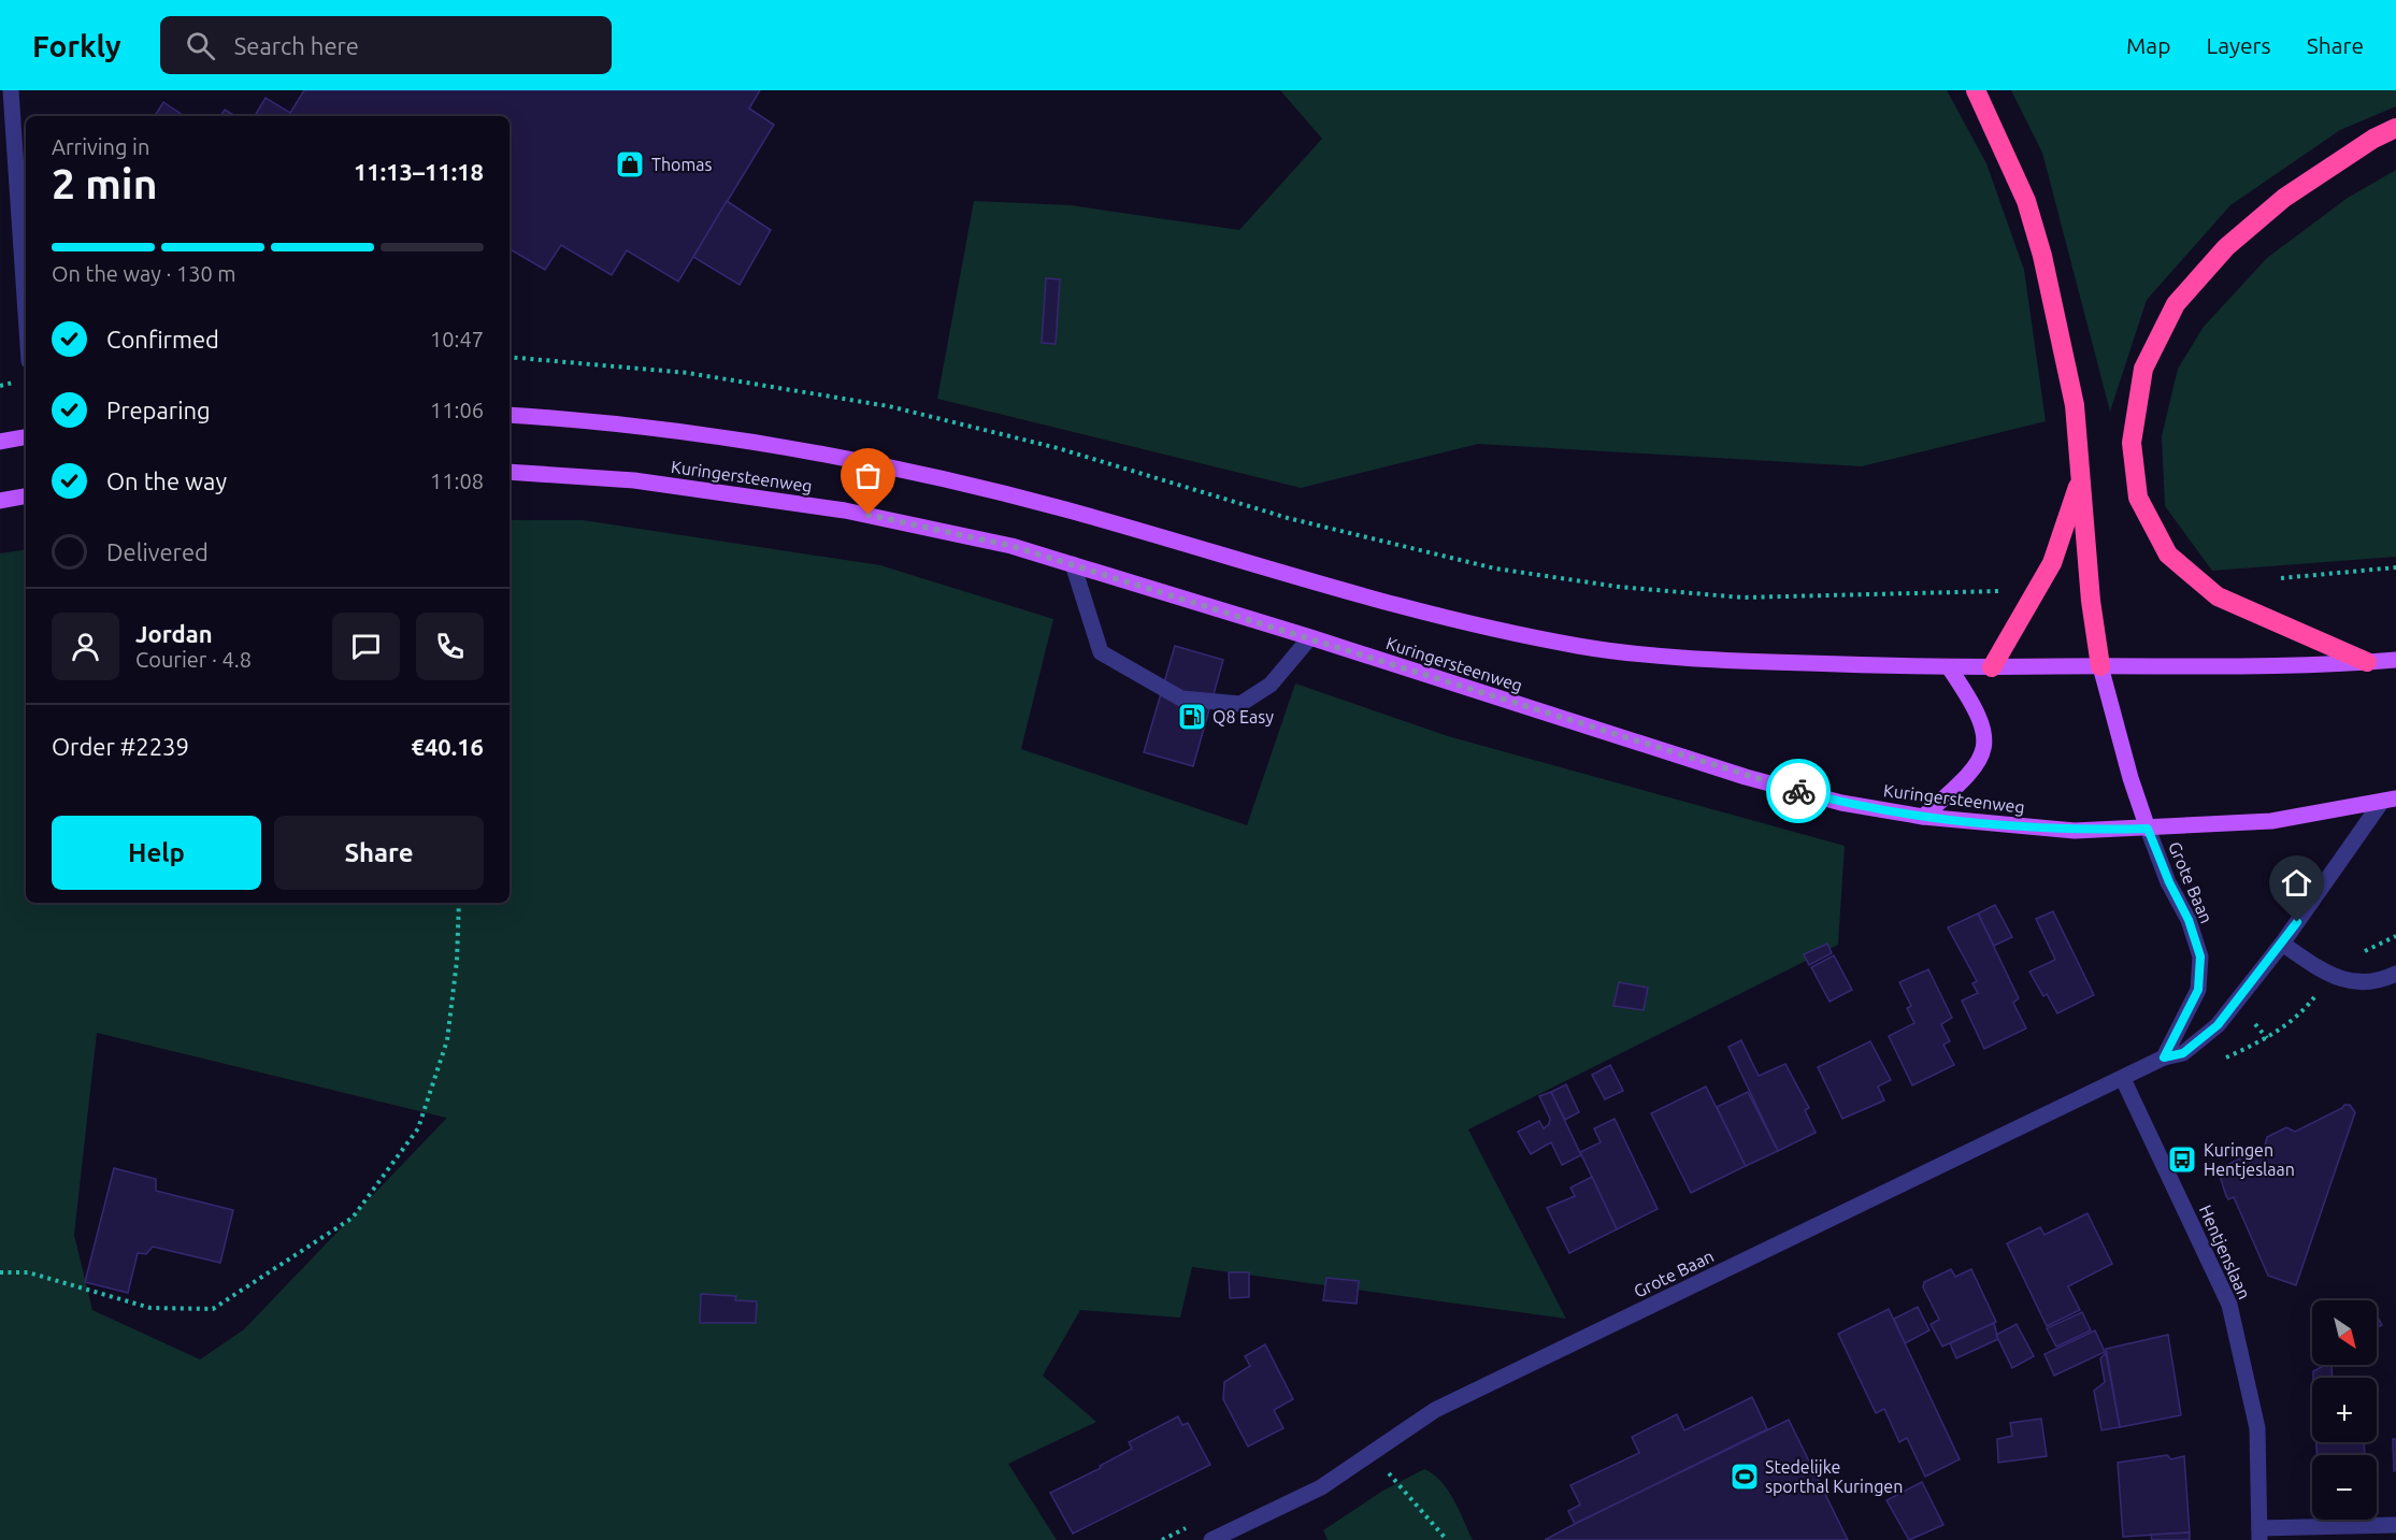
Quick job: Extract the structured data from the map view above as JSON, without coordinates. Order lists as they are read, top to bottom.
{
  "streets": {
    "main road": ["Kuringersteenweg"],
    "street": ["Grote Baan", "Hentjenslaan"]
  },
  "crossings": [
    ["Kuringersteenweg", "Grote Baan"],
    ["Grote Baan", "Hentjenslaan"]
  ],
  "places": {
    "shop": ["Thomas"],
    "fuel station": ["Q8 Easy"],
    "bus stop": ["Kuringen Hentjeslaan"],
    "sports": ["Stedelijke sporthal Kuringen"]
  },
  "north": "bottom right",
  "page": {
    "header": "Forkly",
    "search": "Search here",
    "nav": ["Map", "Layers", "Share"],
    "heading": ["2 min", "Arriving in", "11:13–11:18"],
    "panel": [
      "Jordan",
      "Courier · 4.8",
      "Order #2239",
      "€40.16"
    ],
    "bar": "On the way · 130 m",
    "list": [
      ["Confirmed", "10:47"],
      ["Preparing", "11:06"],
      ["On the way", "11:08"],
      "Delivered"
    ],
    "buttons": ["Help", "Share"],
    "map_buttons": ["+", "−"]
  }
}
